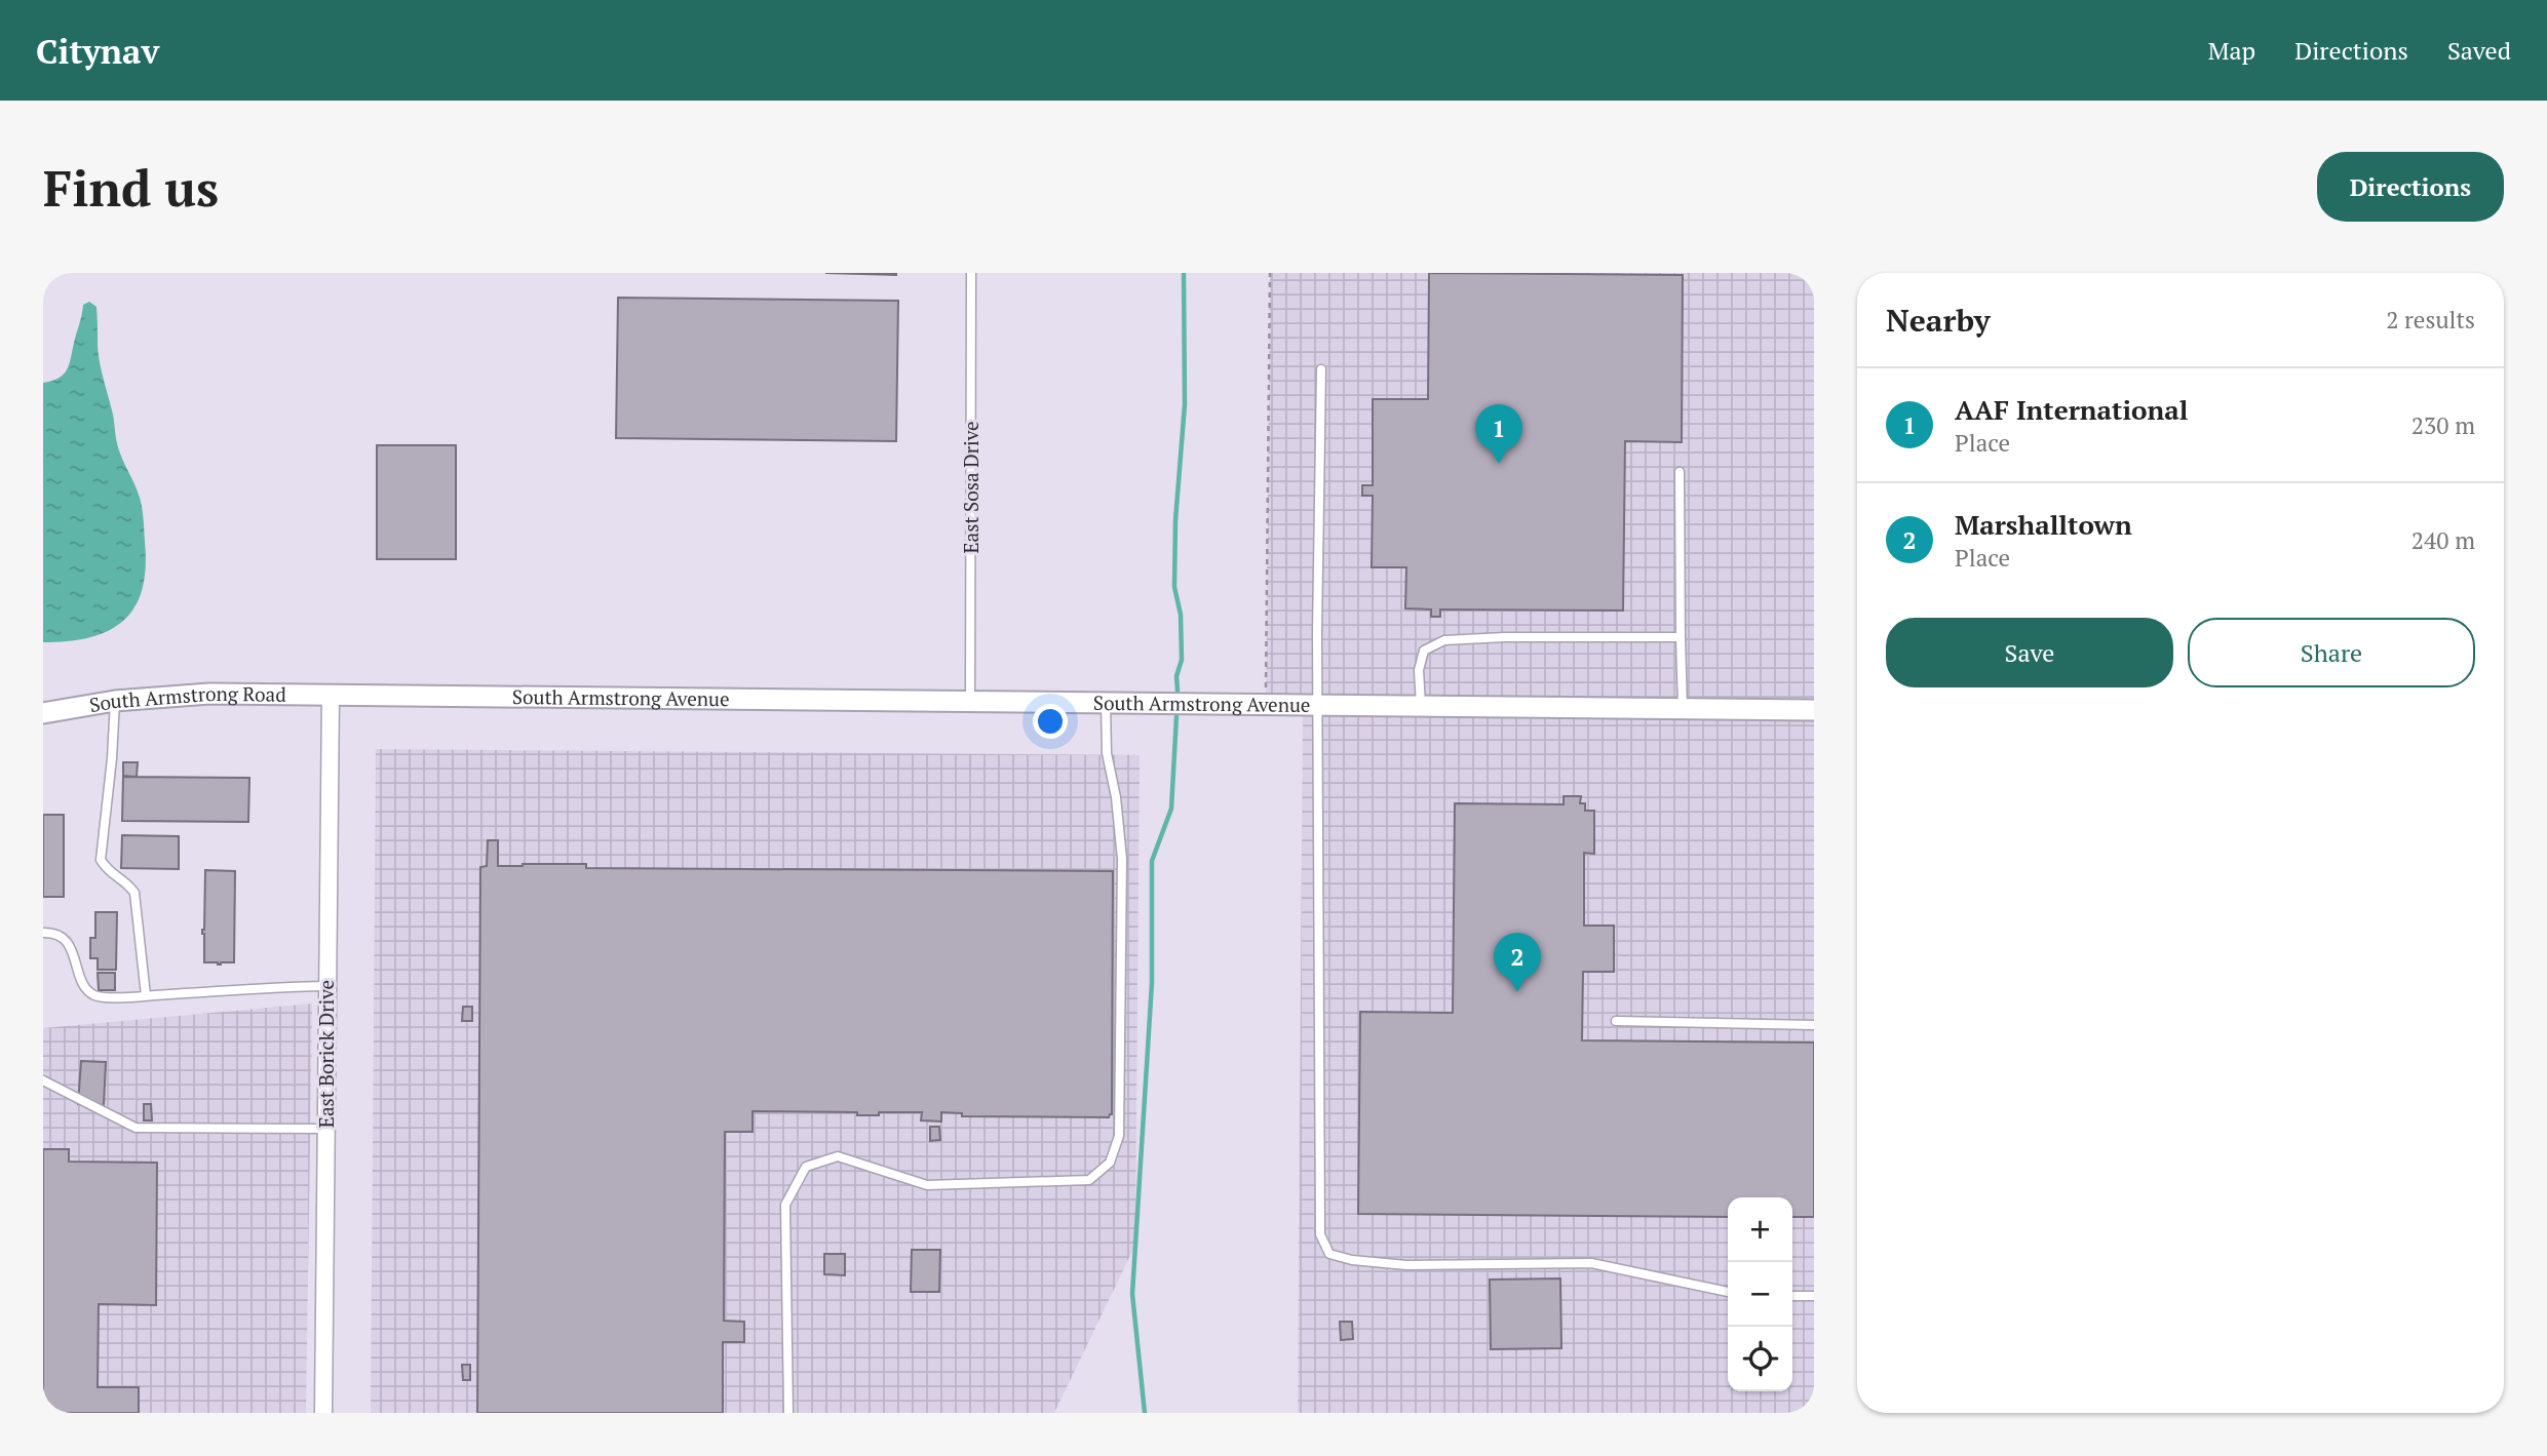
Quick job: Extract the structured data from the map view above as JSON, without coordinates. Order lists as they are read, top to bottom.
{
  "streets": {
    "street": ["South Armstrong Avenue", "South Armstrong Road", "East Borick Drive"],
    "lane": ["East Sosa Drive"]
  },
  "crossings": [
    ["East Sosa Drive", "South Armstrong Avenue"],
    ["South Armstrong Avenue", "South Armstrong Road"],
    ["South Armstrong Avenue", "East Borick Drive"],
    ["South Armstrong Road", "East Borick Drive"]
  ],
  "page": {
    "header": "Citynav",
    "nav": ["Map", "Directions", "Saved"],
    "buttons": [
      "Directions",
      ["Save", "Share"]
    ],
    "title": "Find us",
    "heading": ["Nearby", "2 results"],
    "list": [
      {
        "mark": "1",
        "name": "AAF International",
        "note": "Place",
        "value": "230 m"
      },
      {
        "mark": "2",
        "name": "Marshalltown",
        "note": "Place",
        "value": "240 m"
      }
    ],
    "pins": ["1", "2"],
    "map_buttons": ["+", "−"]
  }
}
